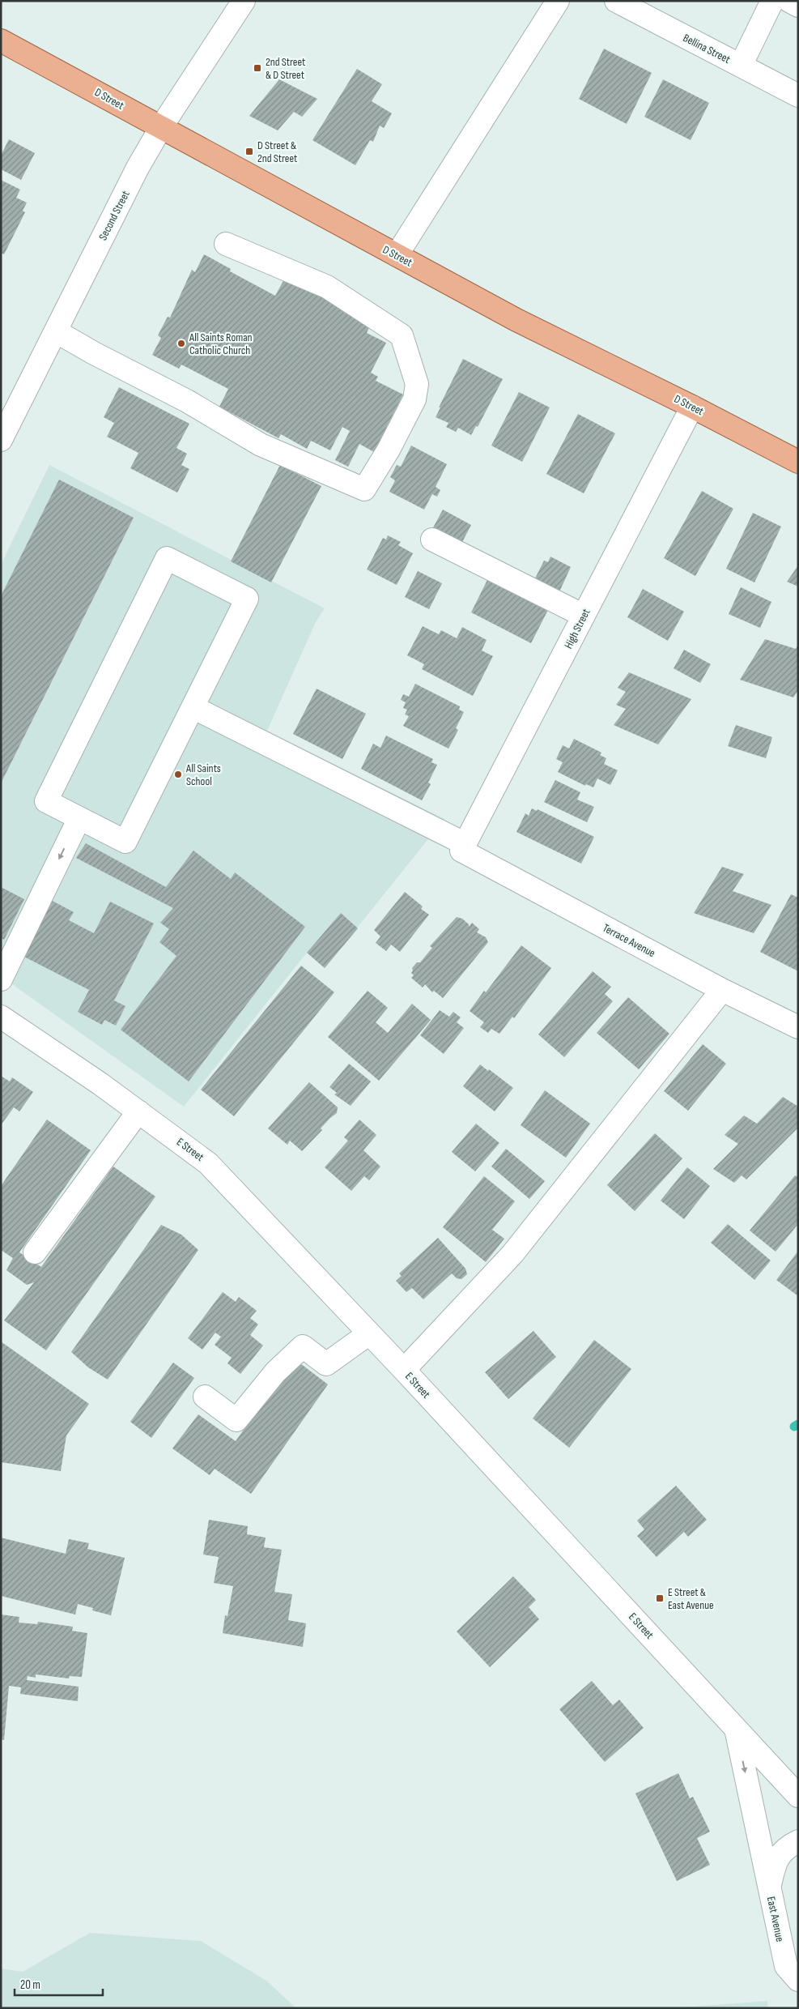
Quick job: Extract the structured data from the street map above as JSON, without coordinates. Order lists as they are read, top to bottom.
{
  "streets": {
    "main road": ["D Street"],
    "street": [
      "Bellina Street",
      "Second Street",
      "High Street",
      "Terrace Avenue",
      "E Street",
      "East Avenue"
    ]
  },
  "crossings": [
    ["D Street", "Second Street"],
    ["D Street", "High Street"],
    ["High Street", "Terrace Avenue"]
  ],
  "places": {
    "transit": ["2nd Street & D Street", "D Street & 2nd Street", "E Street & East Avenue"],
    "other": ["All Saints Roman Catholic Church", "All Saints School"]
  },
  "scale_bar": "20 m"
}
